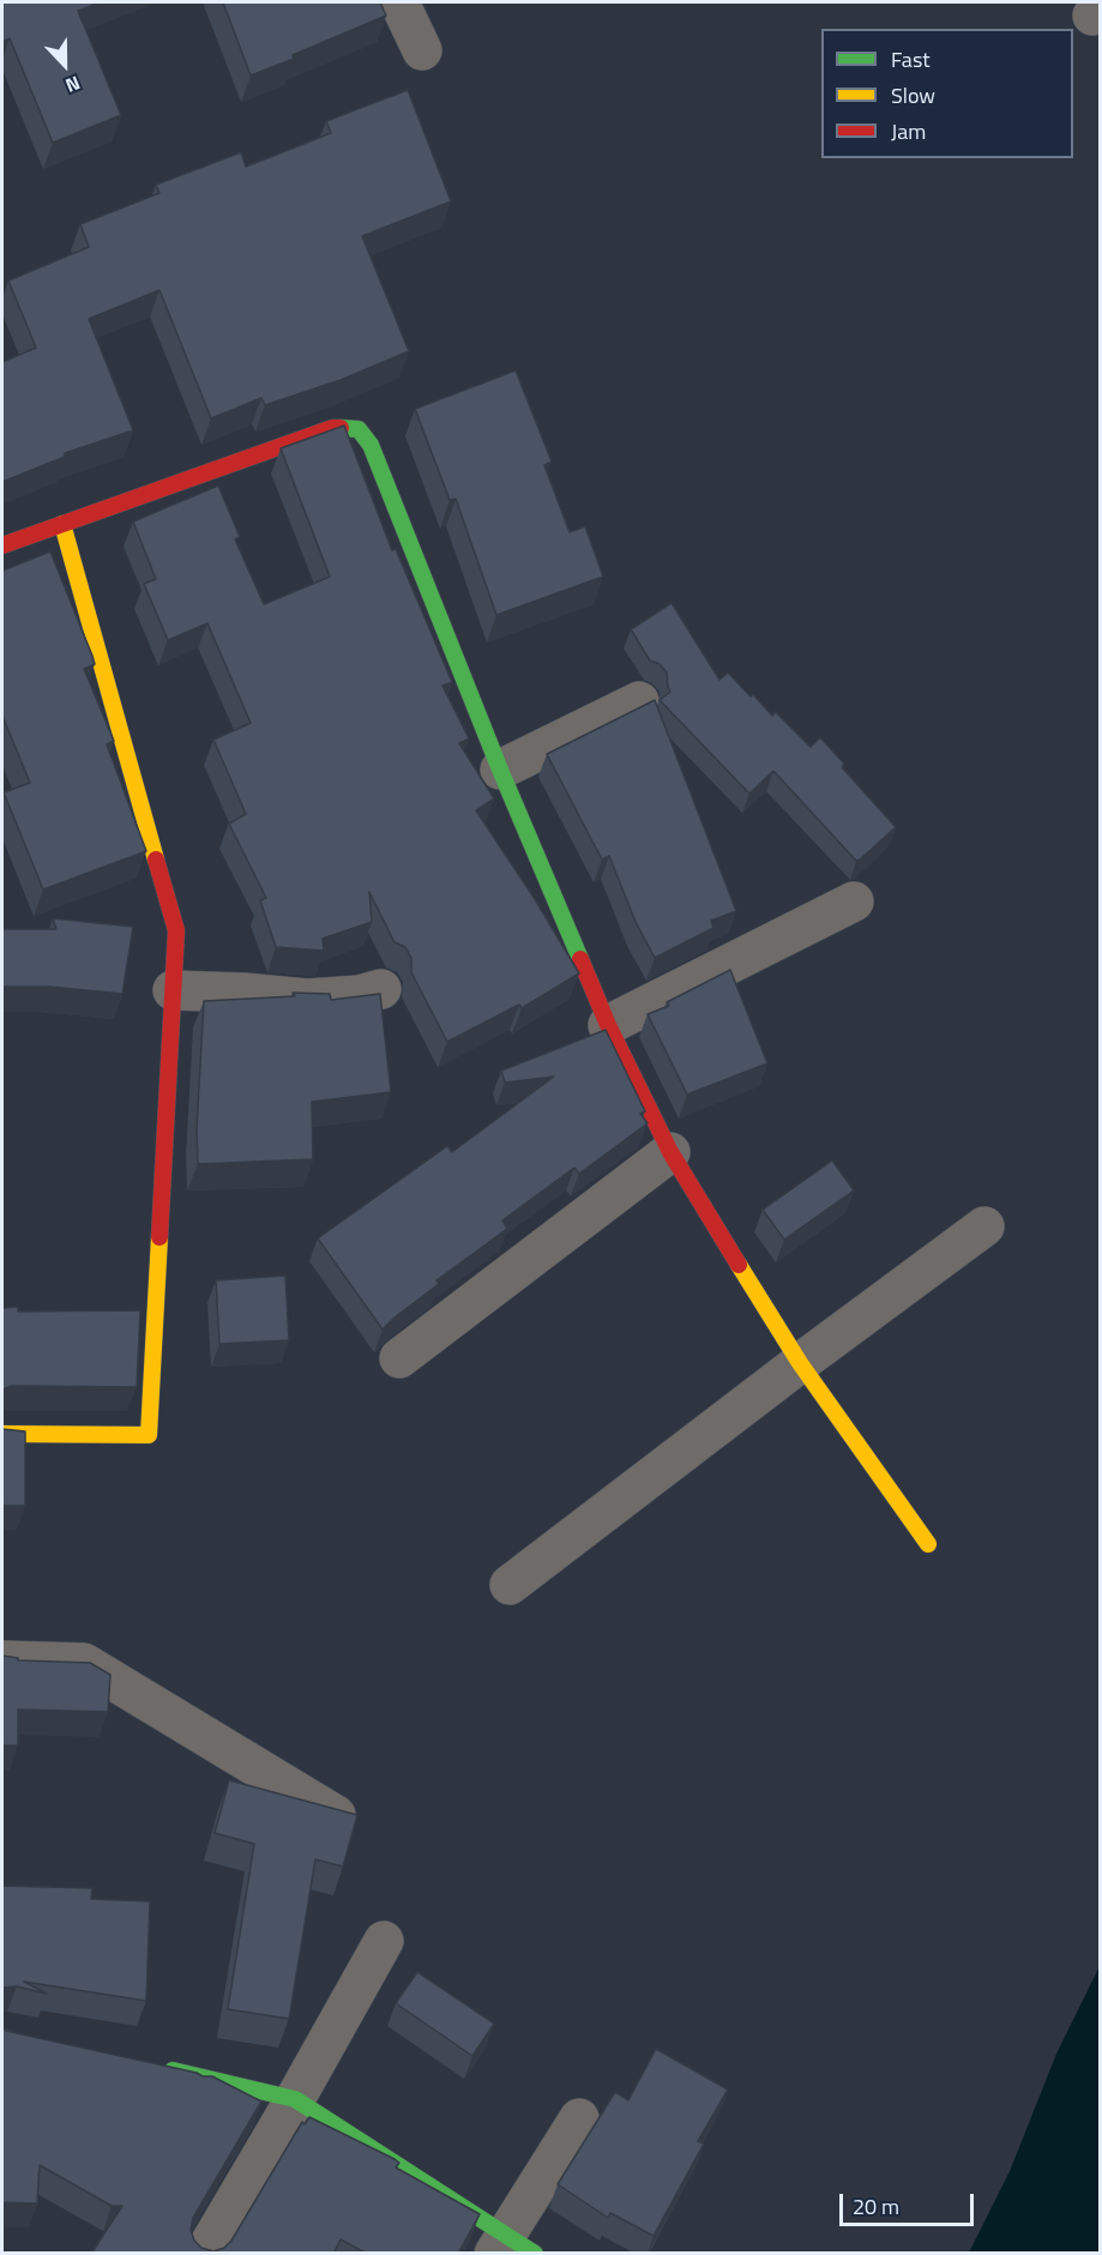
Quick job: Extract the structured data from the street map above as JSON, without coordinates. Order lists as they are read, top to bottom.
{
  "legend": ["Fast", "Slow", "Jam"],
  "scale_bar": "20 m",
  "north": "bottom"
}
